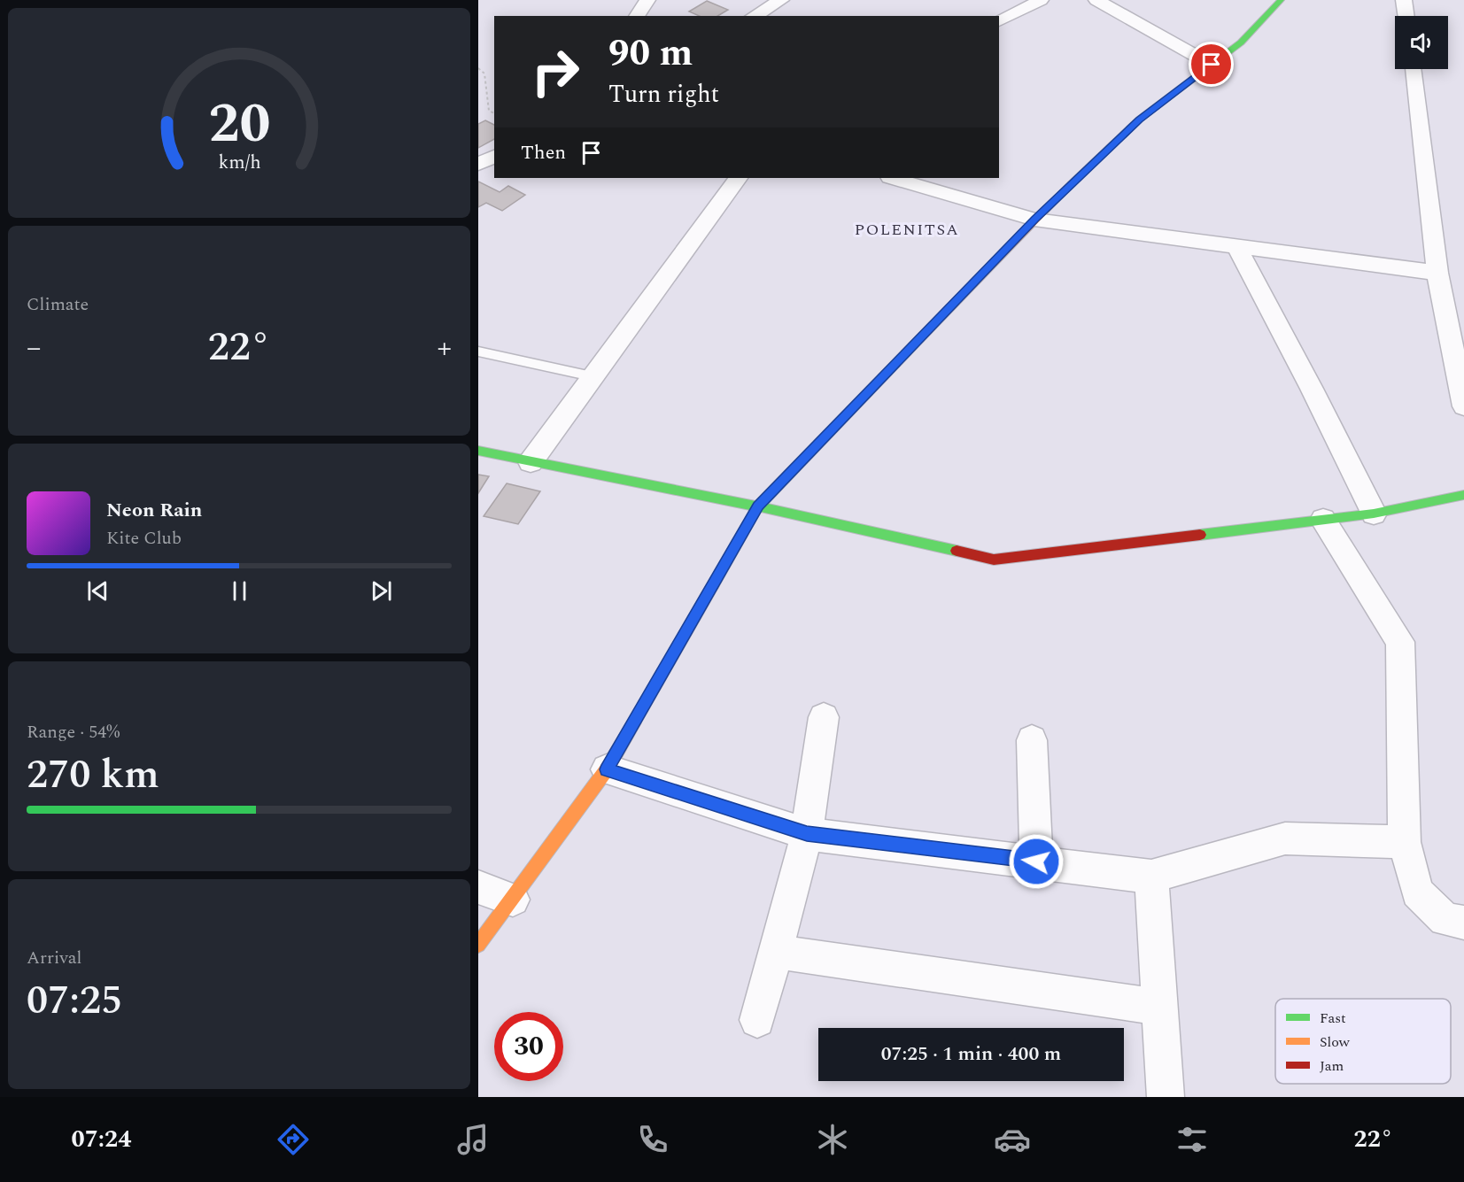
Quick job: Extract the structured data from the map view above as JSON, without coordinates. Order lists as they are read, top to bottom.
{
  "districts": ["POLENITSA"],
  "legend": ["Fast", "Slow", "Jam"],
  "page": {
    "turn": ["90 m", "Turn right"],
    "then": "Then",
    "tile": [
      "Climate",
      ["Range · 54%", "270 km"],
      ["Arrival", "07:25"]
    ],
    "heat": ["−", "22°", "+"],
    "song": ["Neon Rain", "Kite Club"],
    "limit": "30",
    "trip": "07:25 · 1 min · 400 m",
    "tabs": ["07:24", "22°"],
    "gauge": ["20", "km/h"]
  }
}
